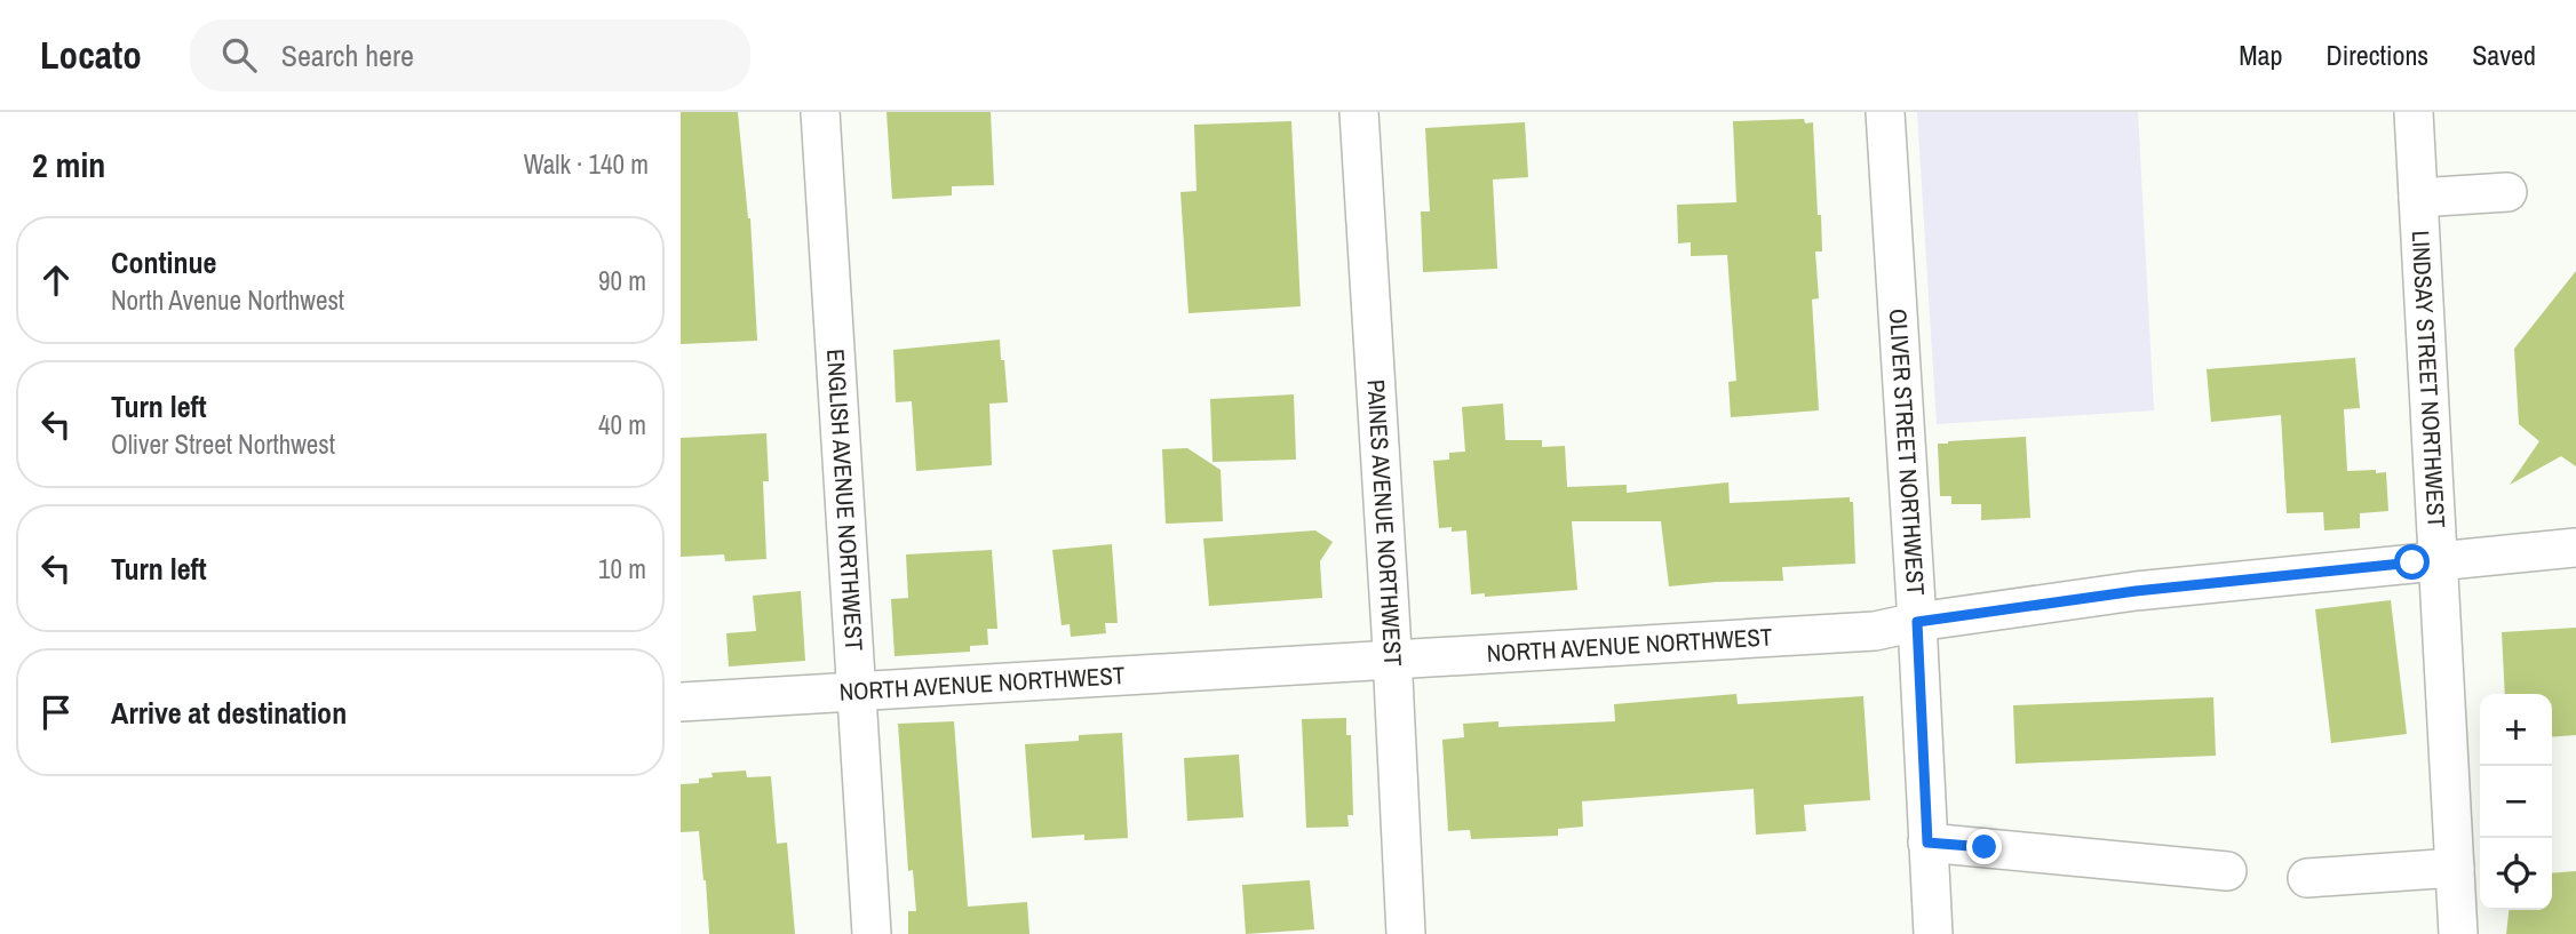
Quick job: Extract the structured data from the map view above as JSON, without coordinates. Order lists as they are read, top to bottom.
{
  "streets": {
    "street": [
      "LINDSAY STREET NORTHWEST",
      "OLIVER STREET NORTHWEST",
      "ENGLISH AVENUE NORTHWEST",
      "PAINES AVENUE NORTHWEST",
      "NORTH AVENUE NORTHWEST"
    ]
  },
  "crossings": [
    ["LINDSAY STREET NORTHWEST", "NORTH AVENUE NORTHWEST"],
    ["OLIVER STREET NORTHWEST", "NORTH AVENUE NORTHWEST"],
    ["ENGLISH AVENUE NORTHWEST", "NORTH AVENUE NORTHWEST"],
    ["PAINES AVENUE NORTHWEST", "NORTH AVENUE NORTHWEST"]
  ],
  "page": {
    "header": "Locato",
    "search": "Search here",
    "nav": ["Map", "Directions", "Saved"],
    "heading": ["2 min", "Walk · 140 m"],
    "list": [
      ["Continue", "North Avenue Northwest", "90 m"],
      ["Turn left", "Oliver Street Northwest", "40 m"],
      ["Turn left", "10 m"],
      "Arrive at destination"
    ],
    "map_buttons": ["+", "−"]
  }
}
